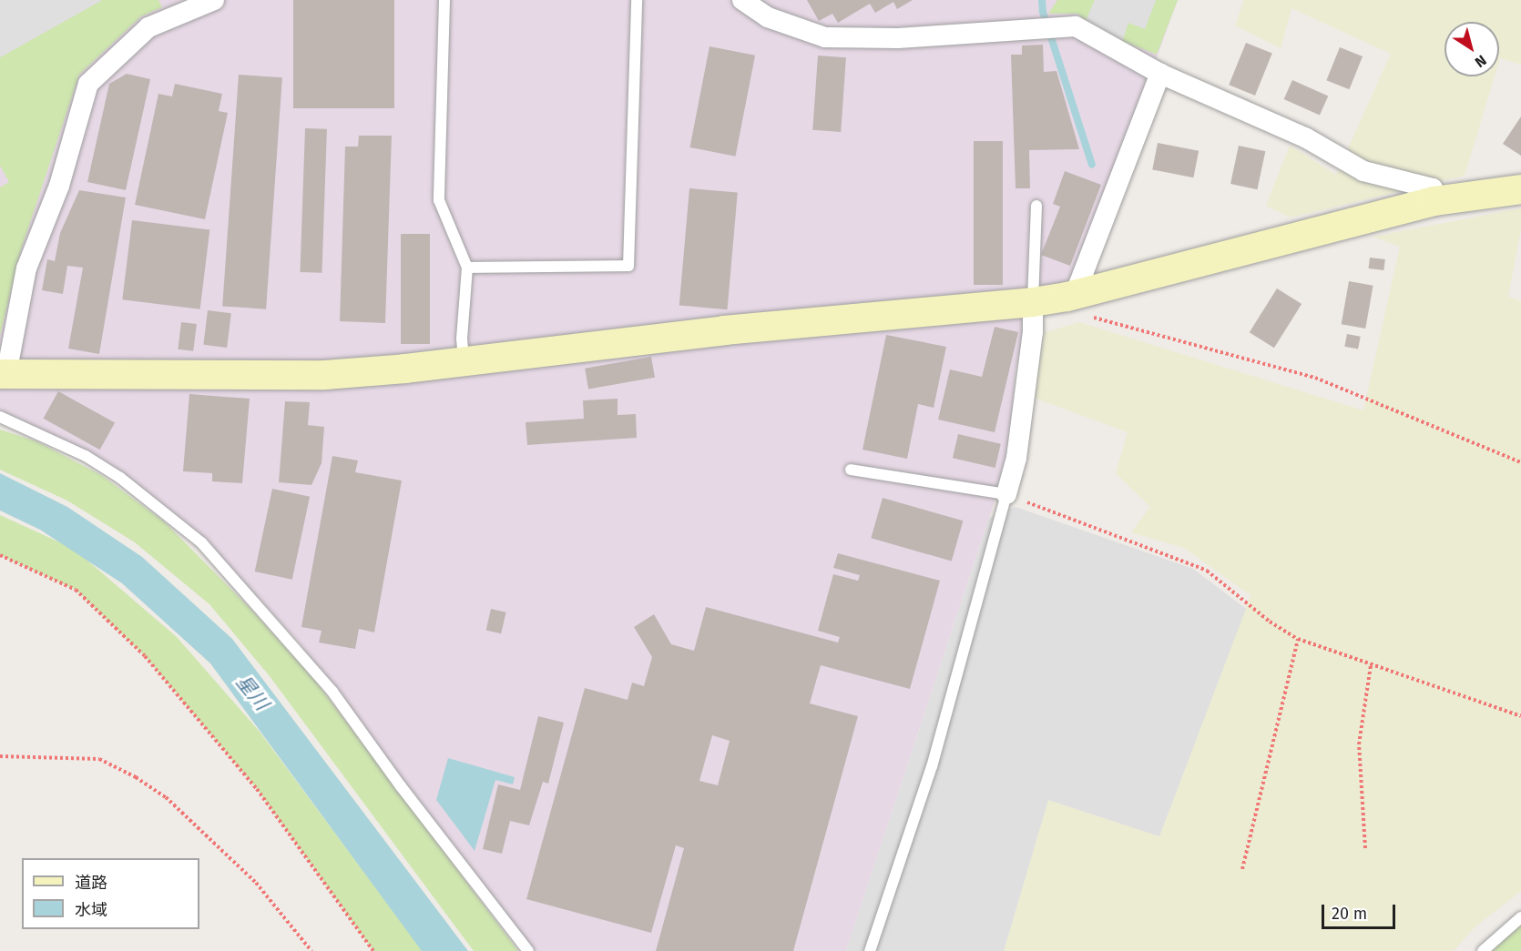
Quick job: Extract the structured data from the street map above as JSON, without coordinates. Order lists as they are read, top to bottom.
{
  "water": ["星川"],
  "legend": ["道路", "水域"],
  "scale_bar": "20 m",
  "north": "bottom right"
}
